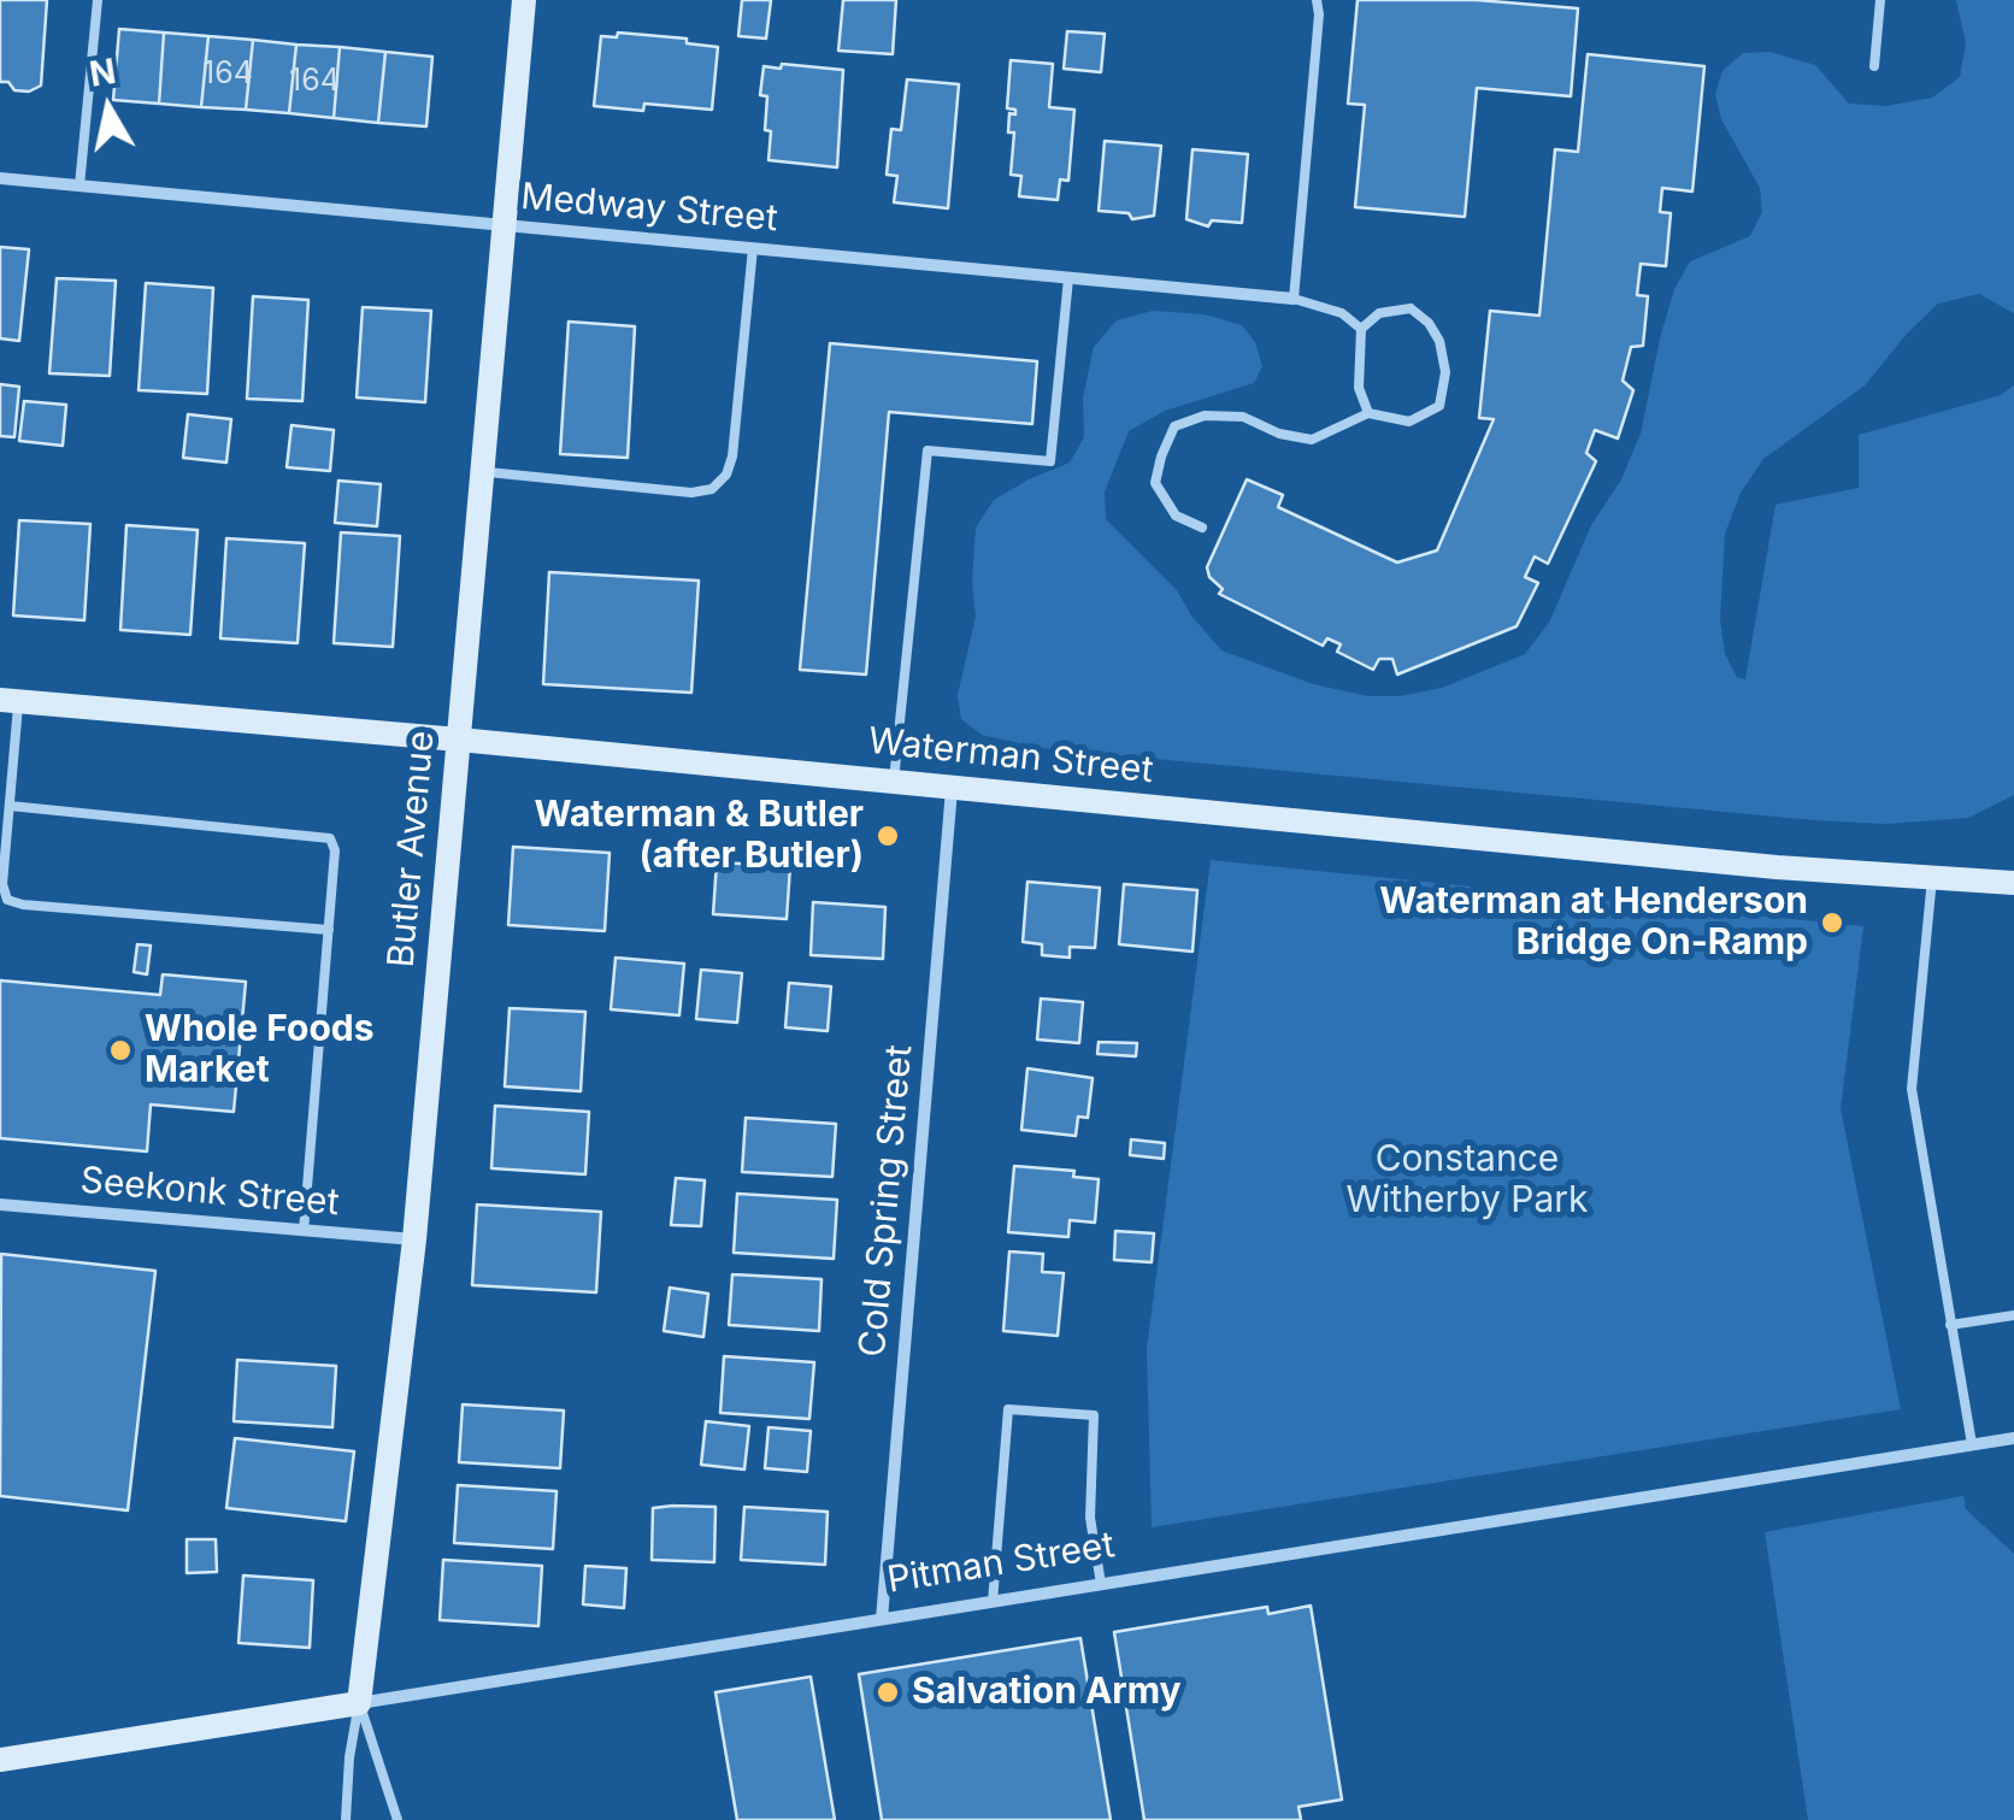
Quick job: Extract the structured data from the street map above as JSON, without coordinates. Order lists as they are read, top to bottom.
{
  "streets": {
    "street": [
      "Medway Street",
      "Waterman Street",
      "Butler Avenue",
      "Seekonk Street",
      "Cold Spring Street",
      "Pitman Street"
    ]
  },
  "crossings": [
    ["Medway Street", "Butler Avenue"],
    ["Waterman Street", "Butler Avenue"],
    ["Waterman Street", "Cold Spring Street"],
    ["Butler Avenue", "Seekonk Street"],
    ["Butler Avenue", "Pitman Street"],
    ["Cold Spring Street", "Pitman Street"]
  ],
  "parks": ["Constance Witherby Park"],
  "places": [
    "Waterman & Butler (after Butler)",
    "Waterman at Henderson Bridge On-Ramp",
    "Whole Foods Market",
    "Salvation Army"
  ],
  "house_numbers": ["164", "164"],
  "north": "top"
}
